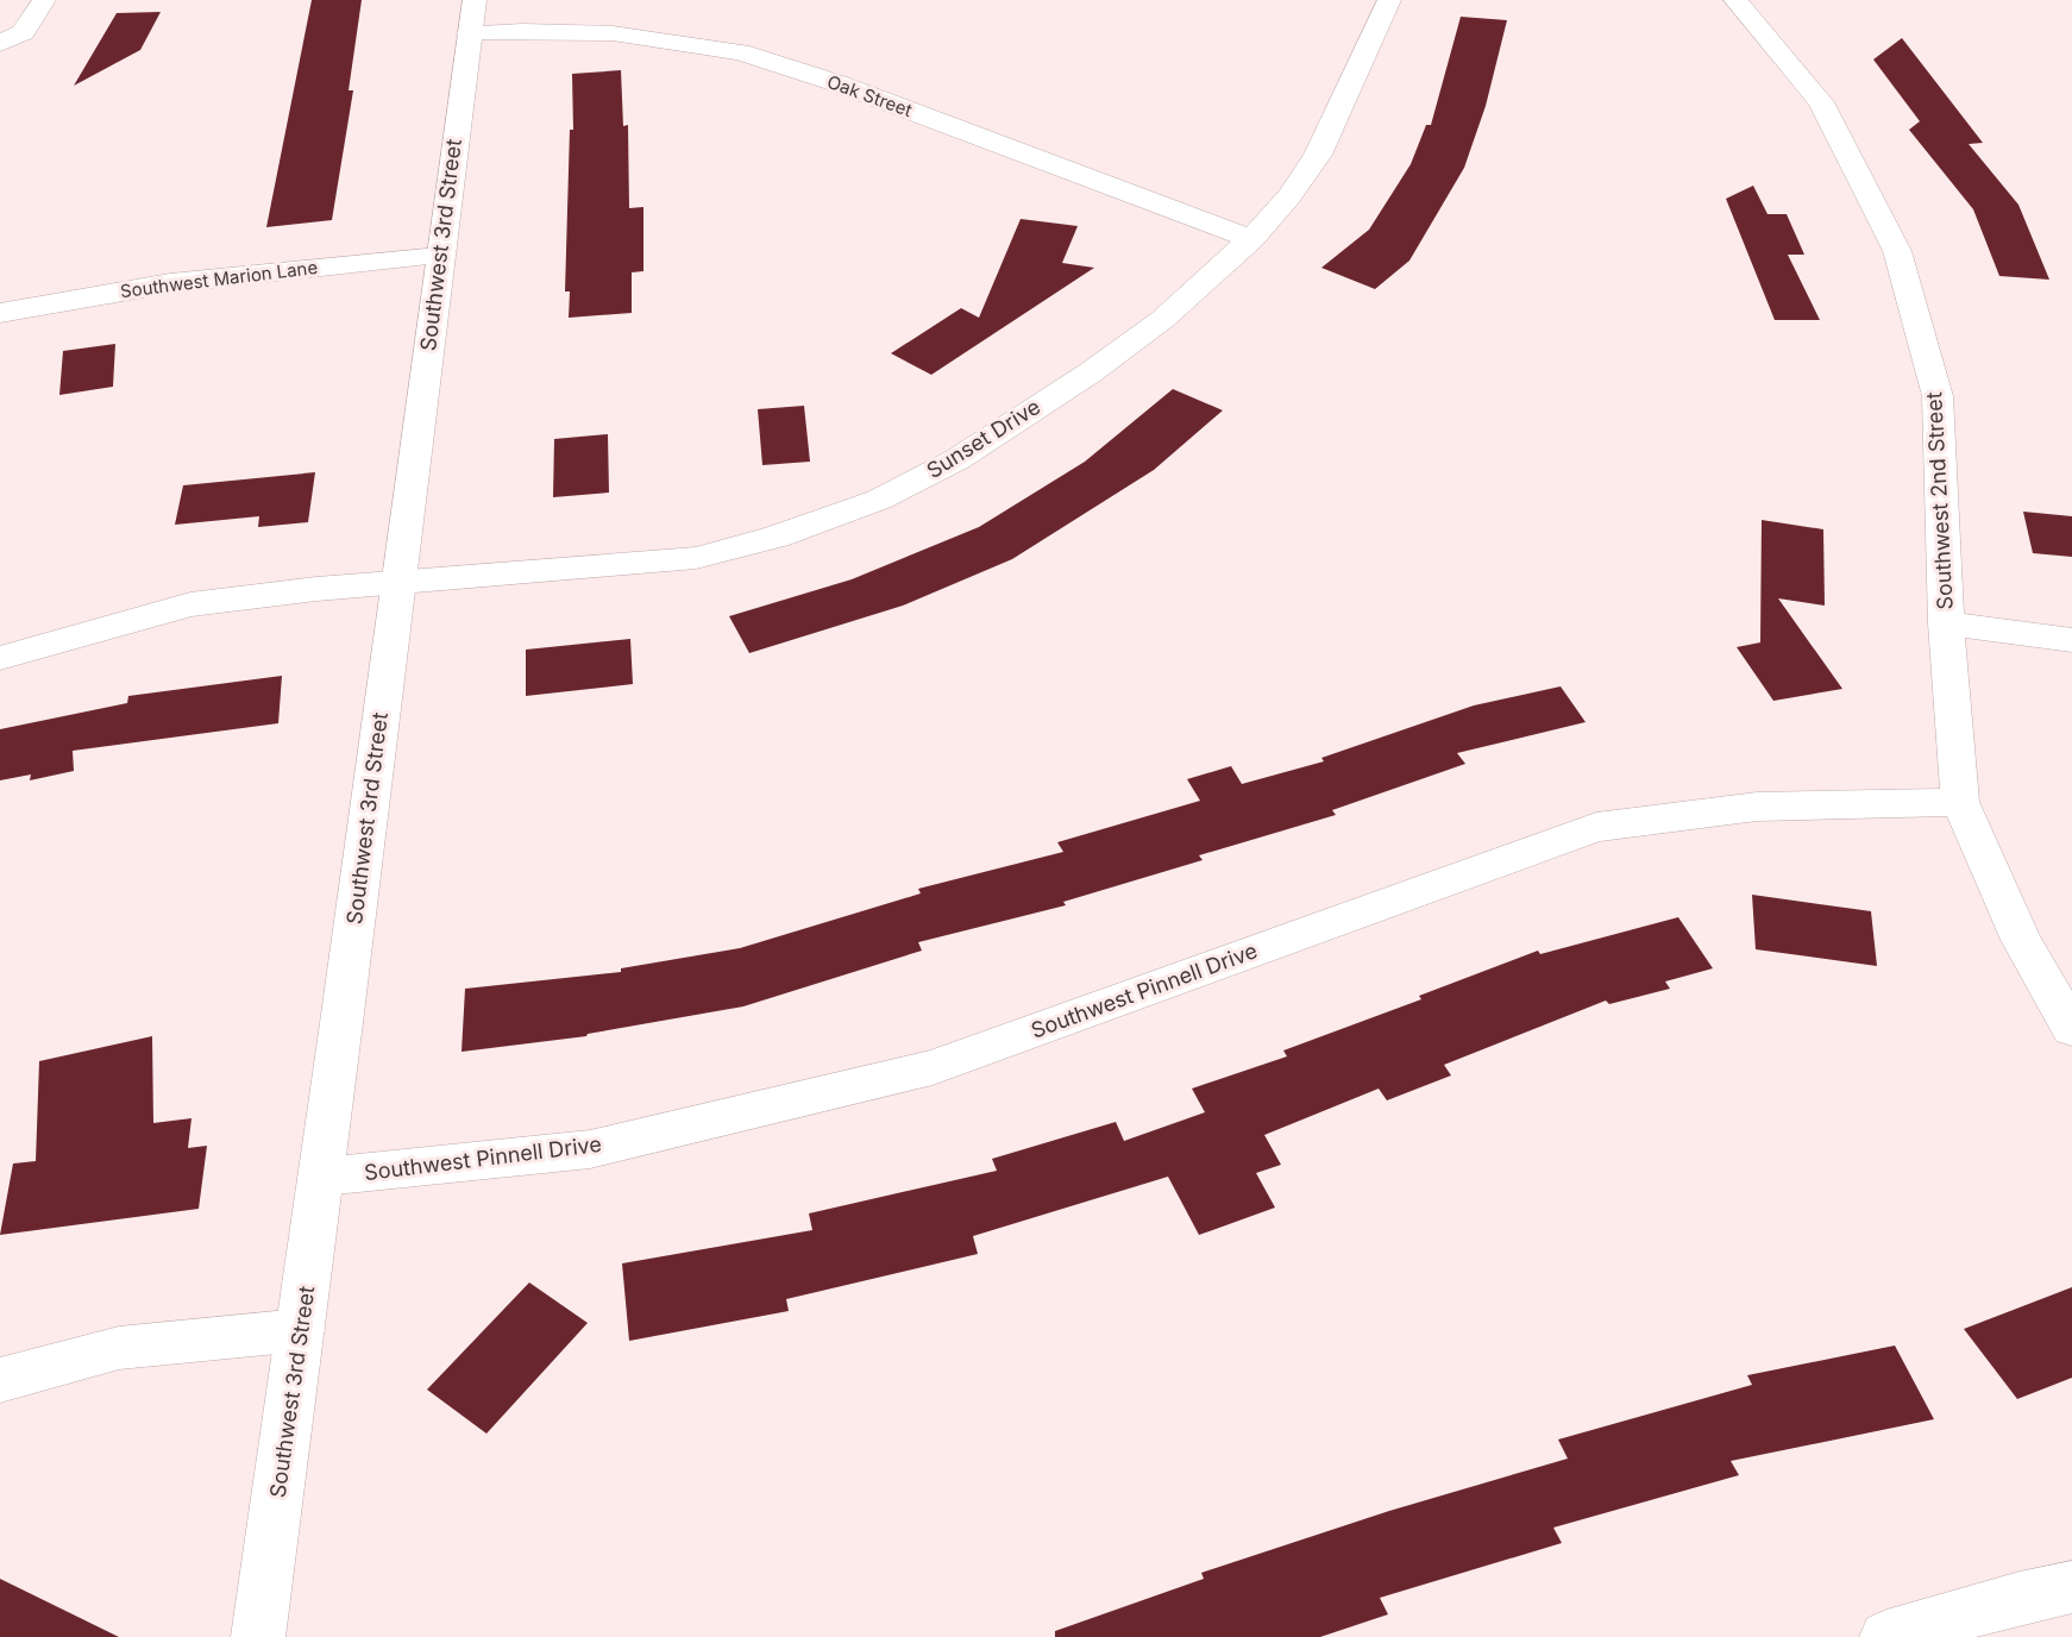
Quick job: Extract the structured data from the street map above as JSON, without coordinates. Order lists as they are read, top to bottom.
{
  "streets": {
    "street": [
      "Oak Street",
      "Southwest 3rd Street",
      "Southwest Marion Lane",
      "Sunset Drive",
      "Southwest 2nd Street",
      "Southwest Pinnell Drive"
    ]
  },
  "crossings": [
    ["Oak Street", "Southwest 3rd Street"],
    ["Oak Street", "Sunset Drive"],
    ["Southwest 3rd Street", "Southwest Marion Lane"],
    ["Southwest 3rd Street", "Sunset Drive"],
    ["Southwest 3rd Street", "Southwest Pinnell Drive"],
    ["Southwest 2nd Street", "Southwest Pinnell Drive"]
  ]
}
